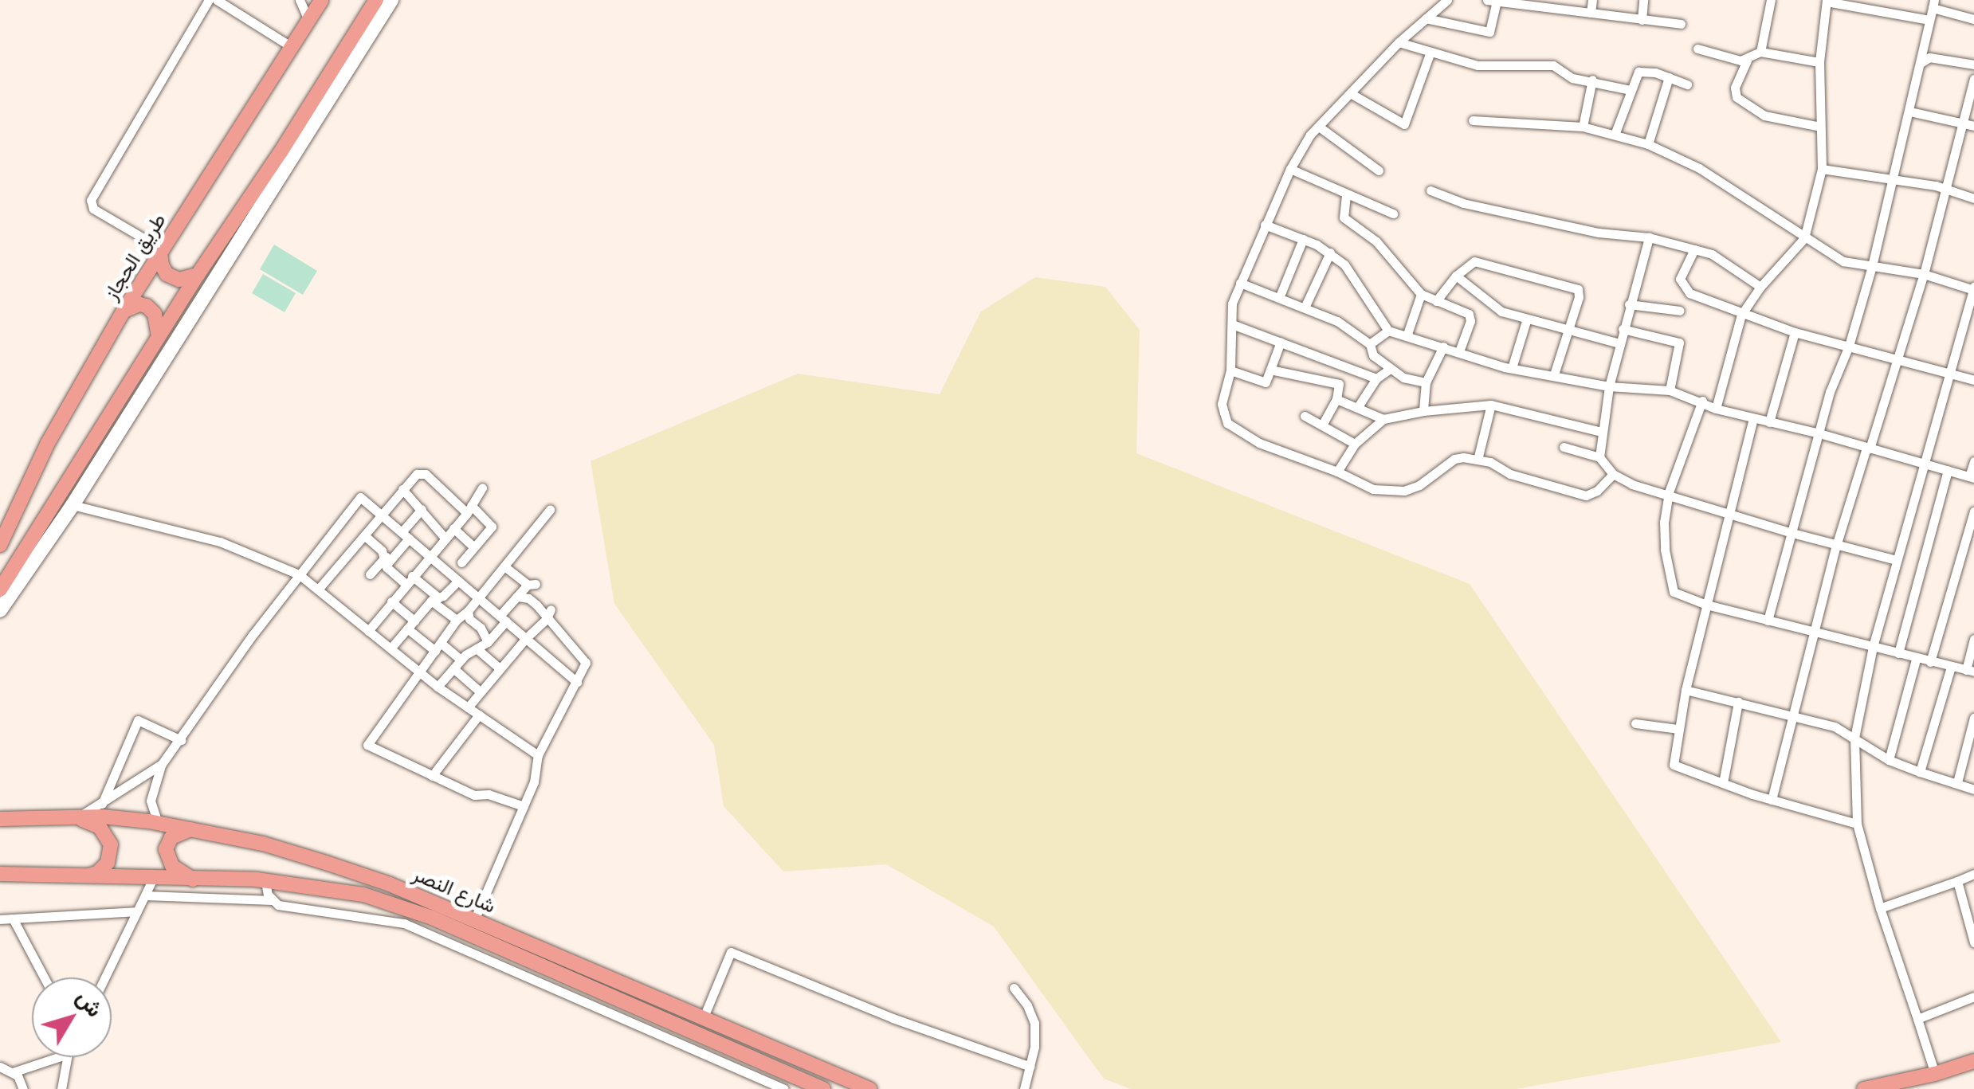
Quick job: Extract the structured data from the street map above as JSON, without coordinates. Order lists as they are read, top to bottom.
{
  "streets": {
    "main road": ["طريق الحجاز", "شارع النصر"]
  },
  "north": "top right"
}
